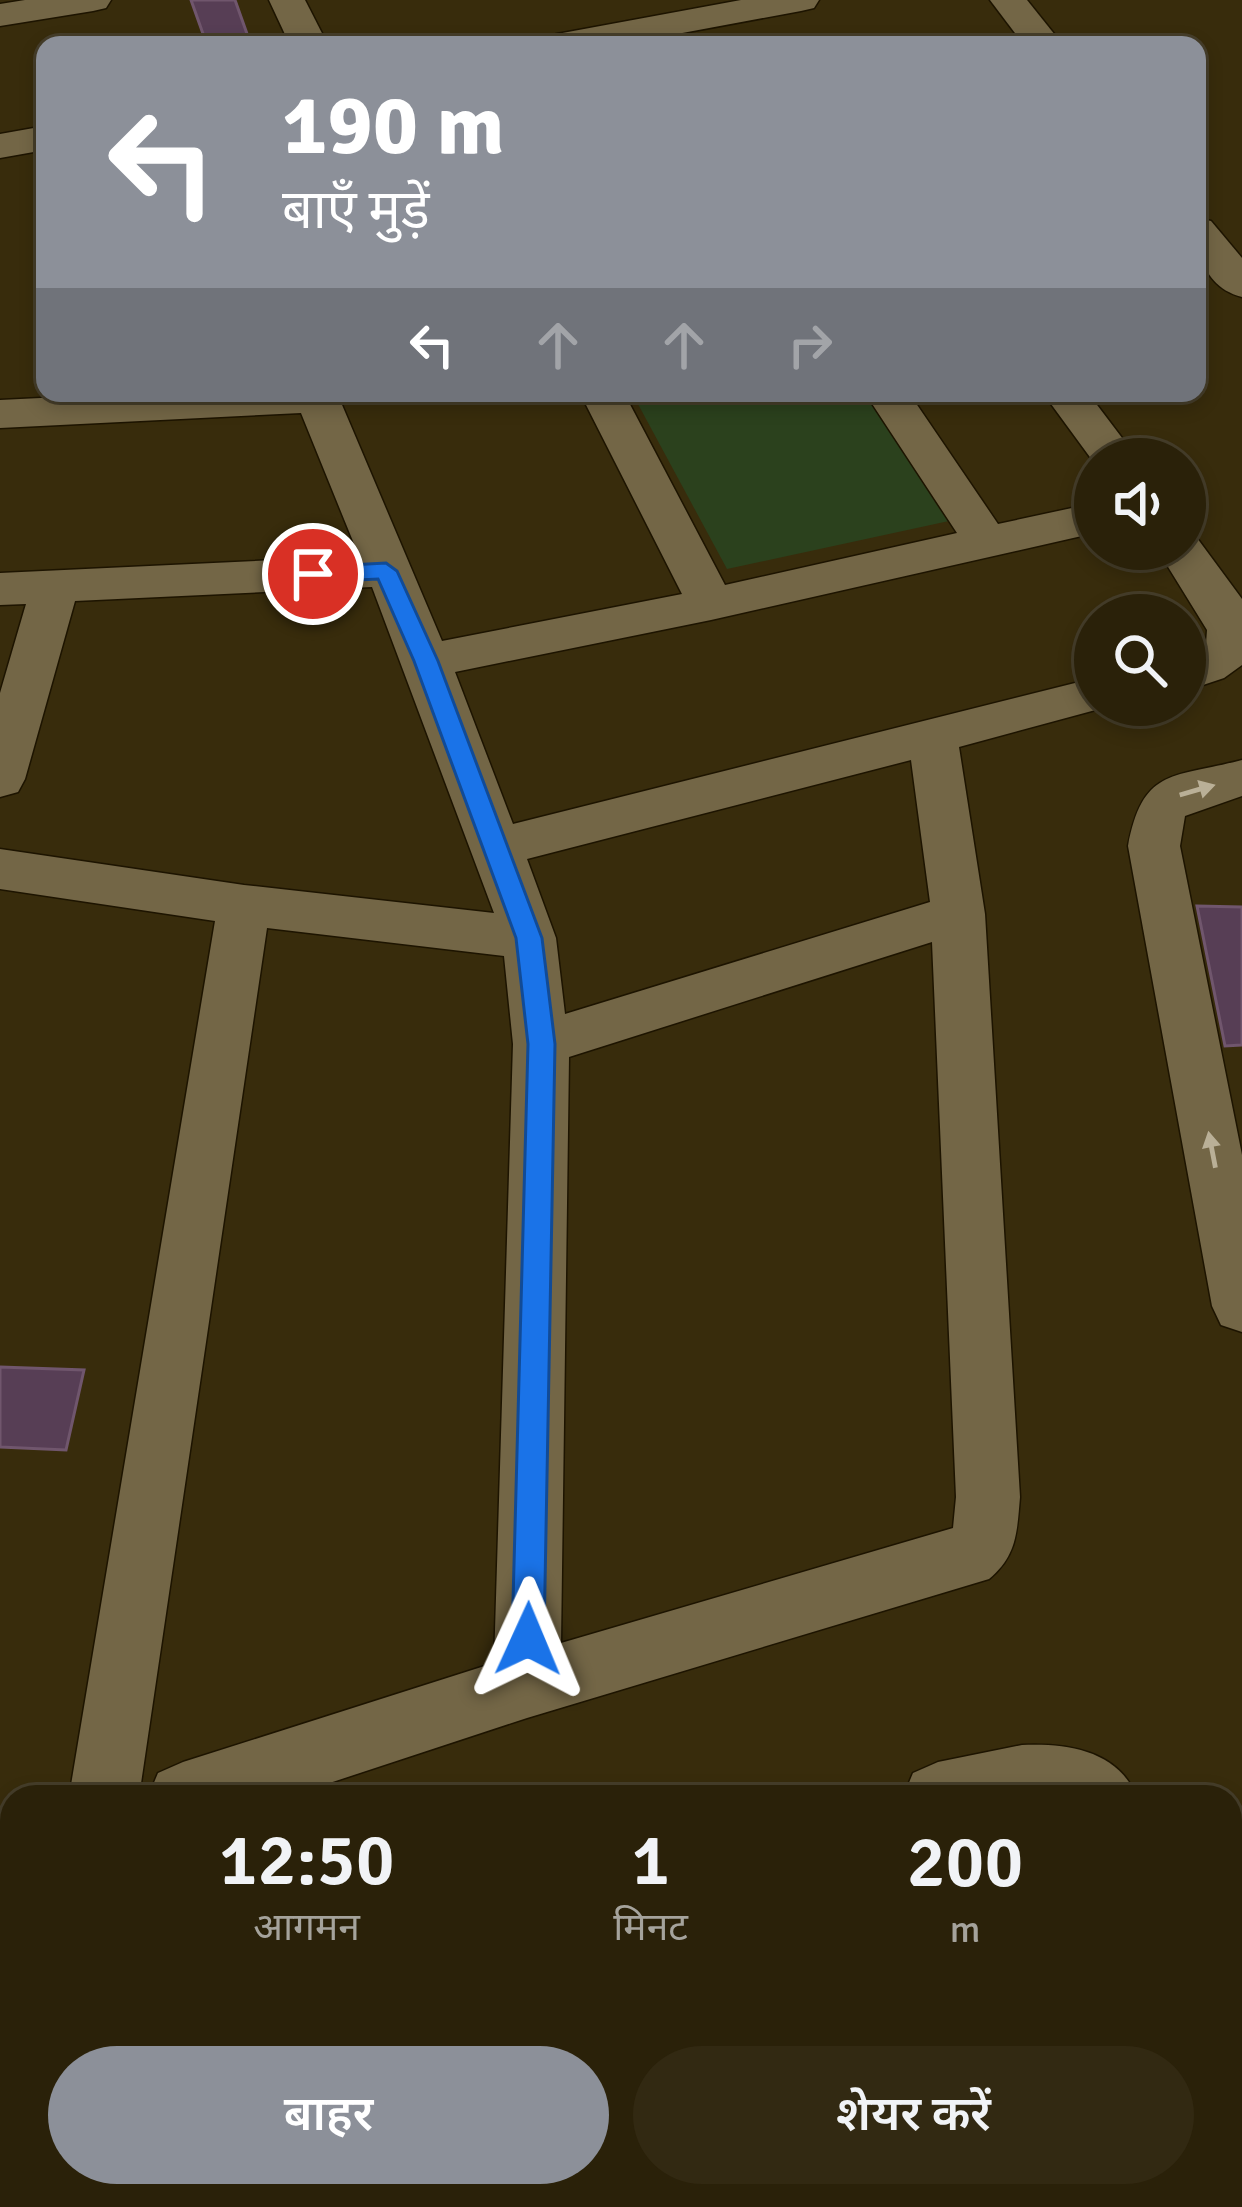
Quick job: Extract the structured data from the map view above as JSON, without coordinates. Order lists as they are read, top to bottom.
{
  "page": {
    "turn": ["190 m", "बाएँ मुड़ें"],
    "eta": [
      "12:50",
      "आगमन",
      "1",
      "मिनट",
      "200",
      "m"
    ],
    "buttons": ["बाहर", "शेयर करें"]
  }
}
